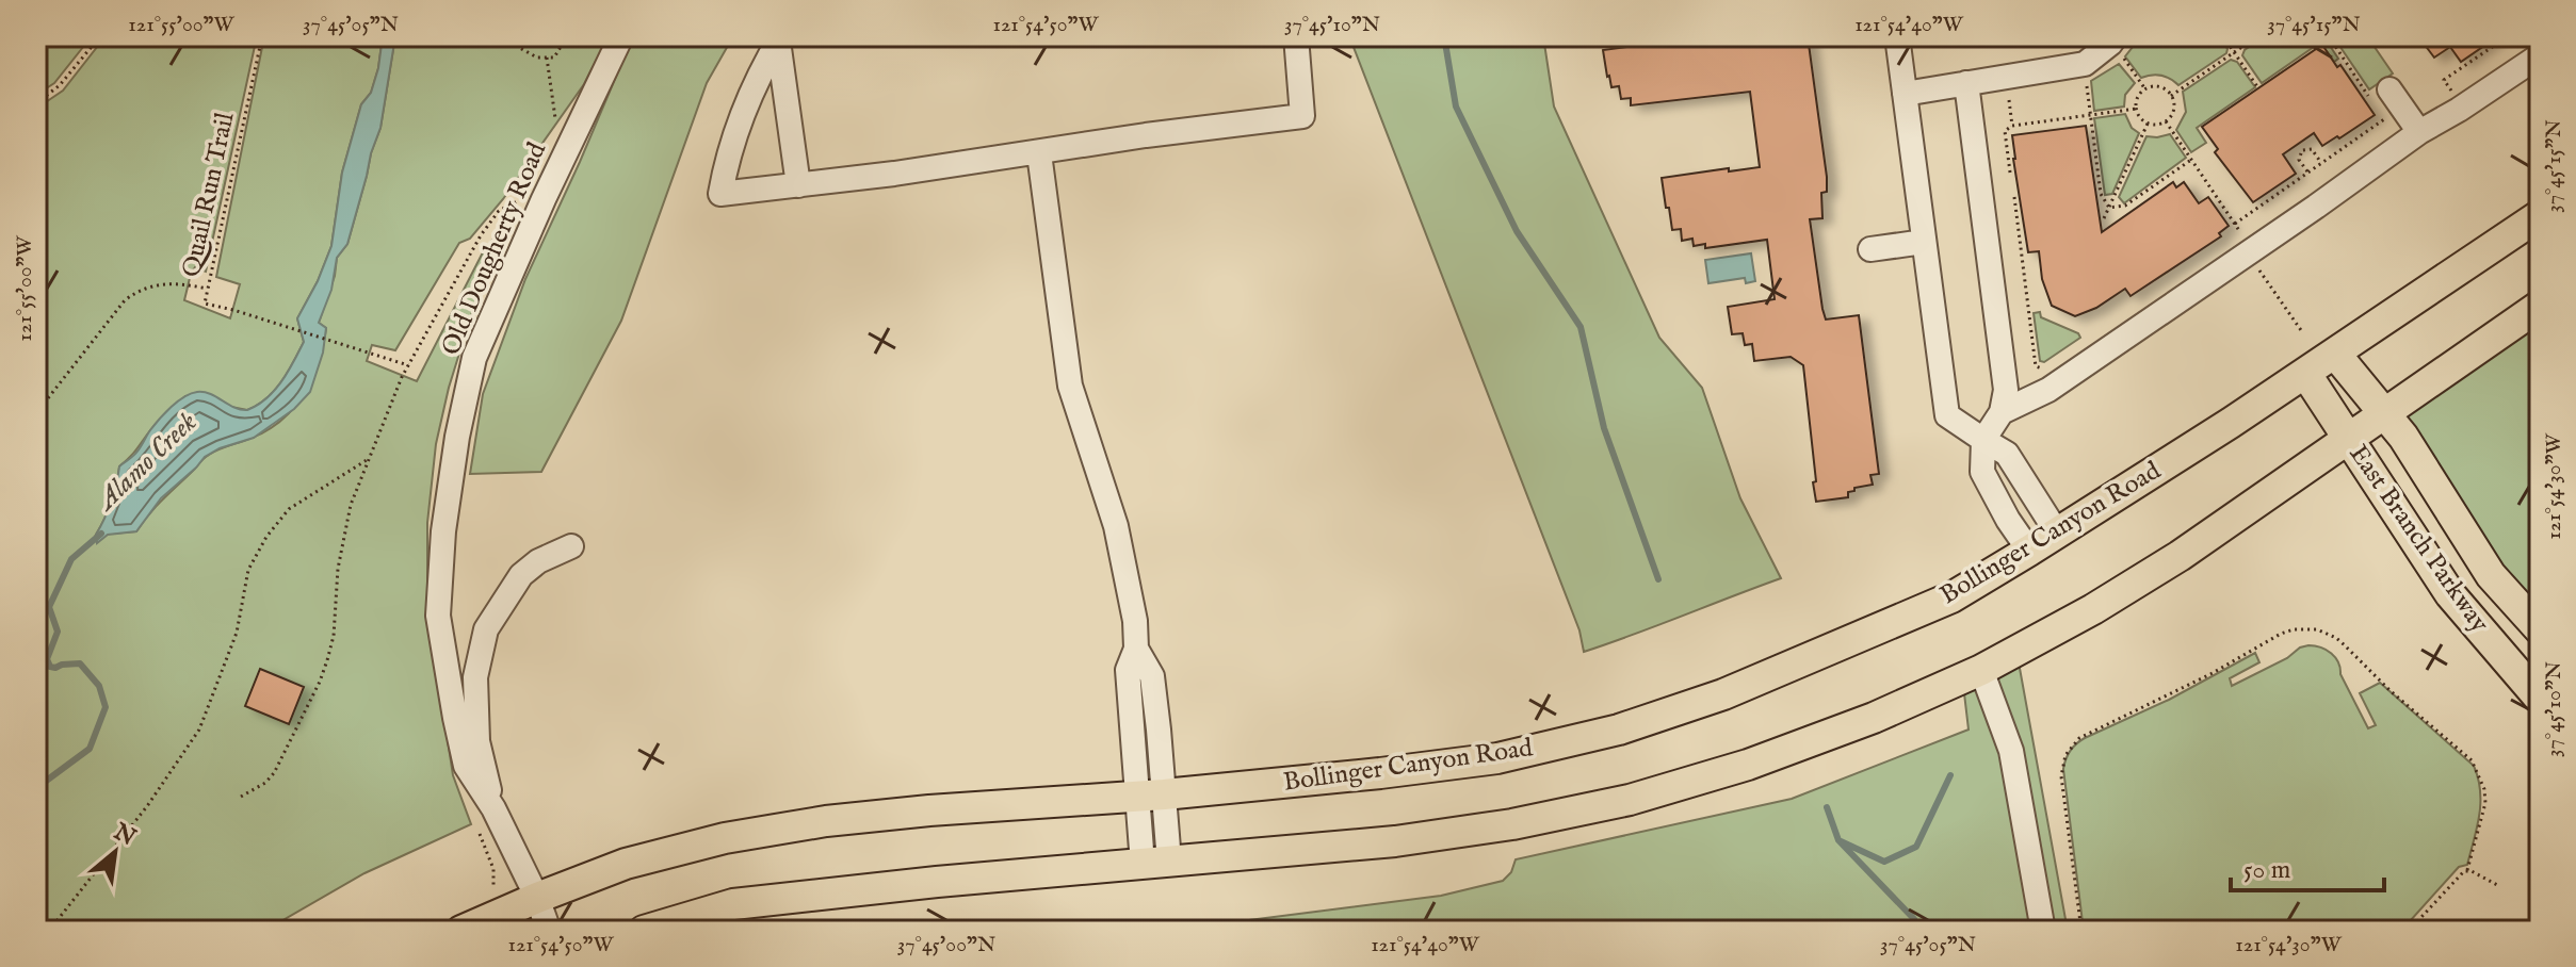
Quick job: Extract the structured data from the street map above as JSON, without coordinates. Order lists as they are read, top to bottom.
{
  "streets": {
    "main road": ["Bollinger Canyon Road", "East Branch Parkway"],
    "street": ["Old Dougherty Road"],
    "path": ["Quail Run Trail"]
  },
  "crossings": [
    ["Old Dougherty Road", "Bollinger Canyon Road"],
    ["Bollinger Canyon Road", "East Branch Parkway"]
  ],
  "water": ["Alamo Creek"],
  "scale_bar": "50 m",
  "north": "top right",
  "coordinates": [
    "121°55'00\"W",
    "37°45'05\"N",
    "121°54'50\"W",
    "37°45'10\"N",
    "121°54'40\"W",
    "37°45'15\"N",
    "121°54'30\"W",
    "37°45'00\"N"
  ]
}
